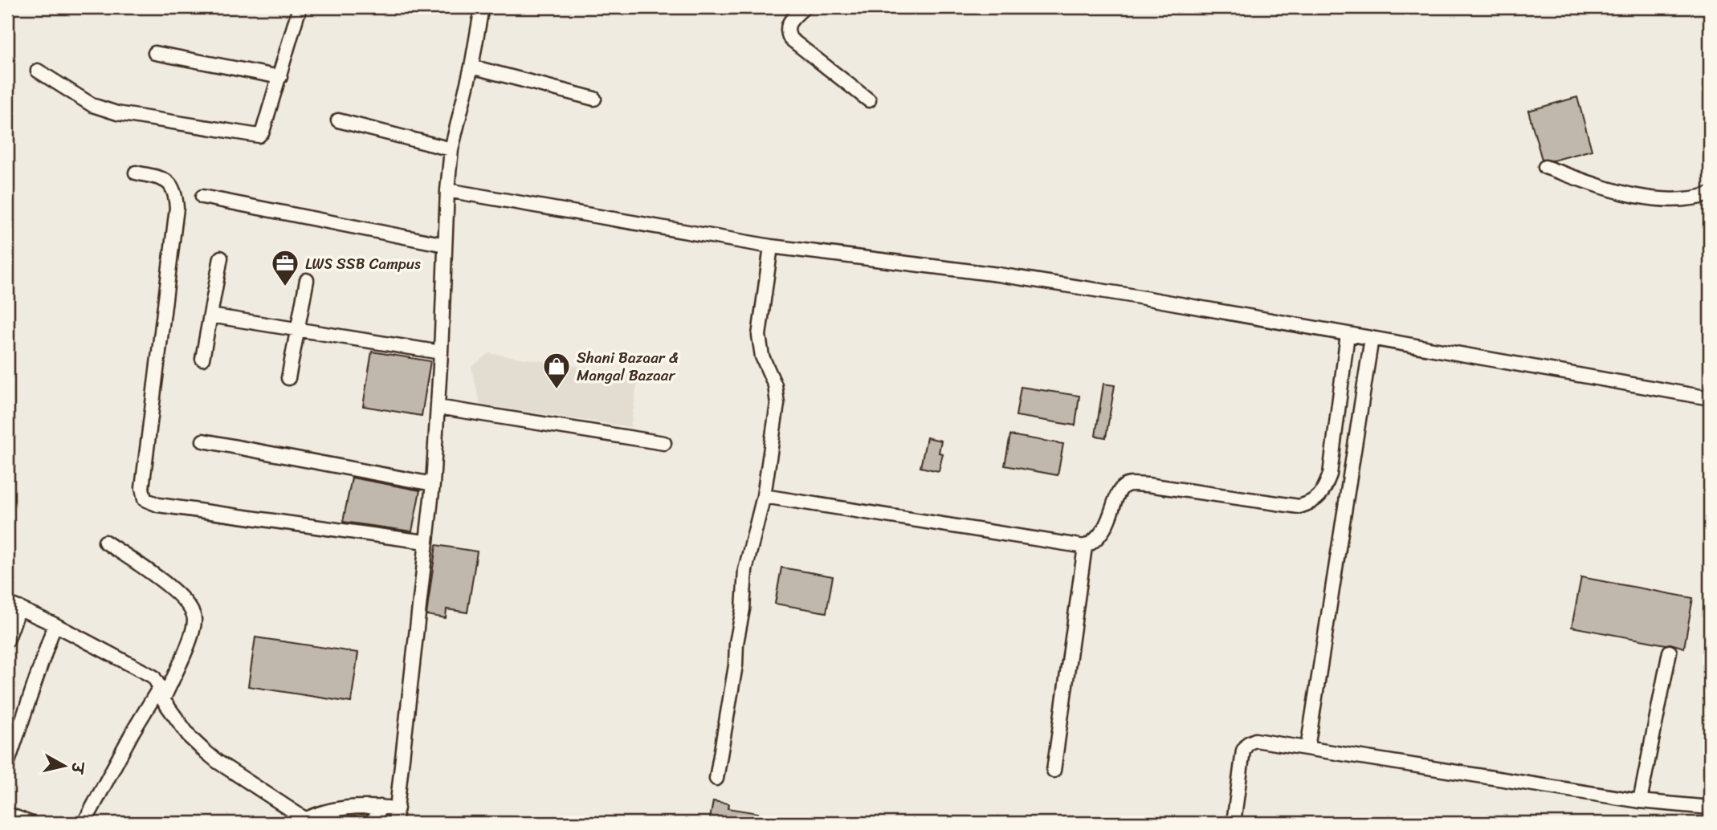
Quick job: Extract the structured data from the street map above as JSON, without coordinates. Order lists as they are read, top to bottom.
{
  "places": {
    "office": ["LWS SSB Campus"],
    "shop": ["Shani Bazaar & Mangal Bazaar"]
  },
  "north": "right"
}
